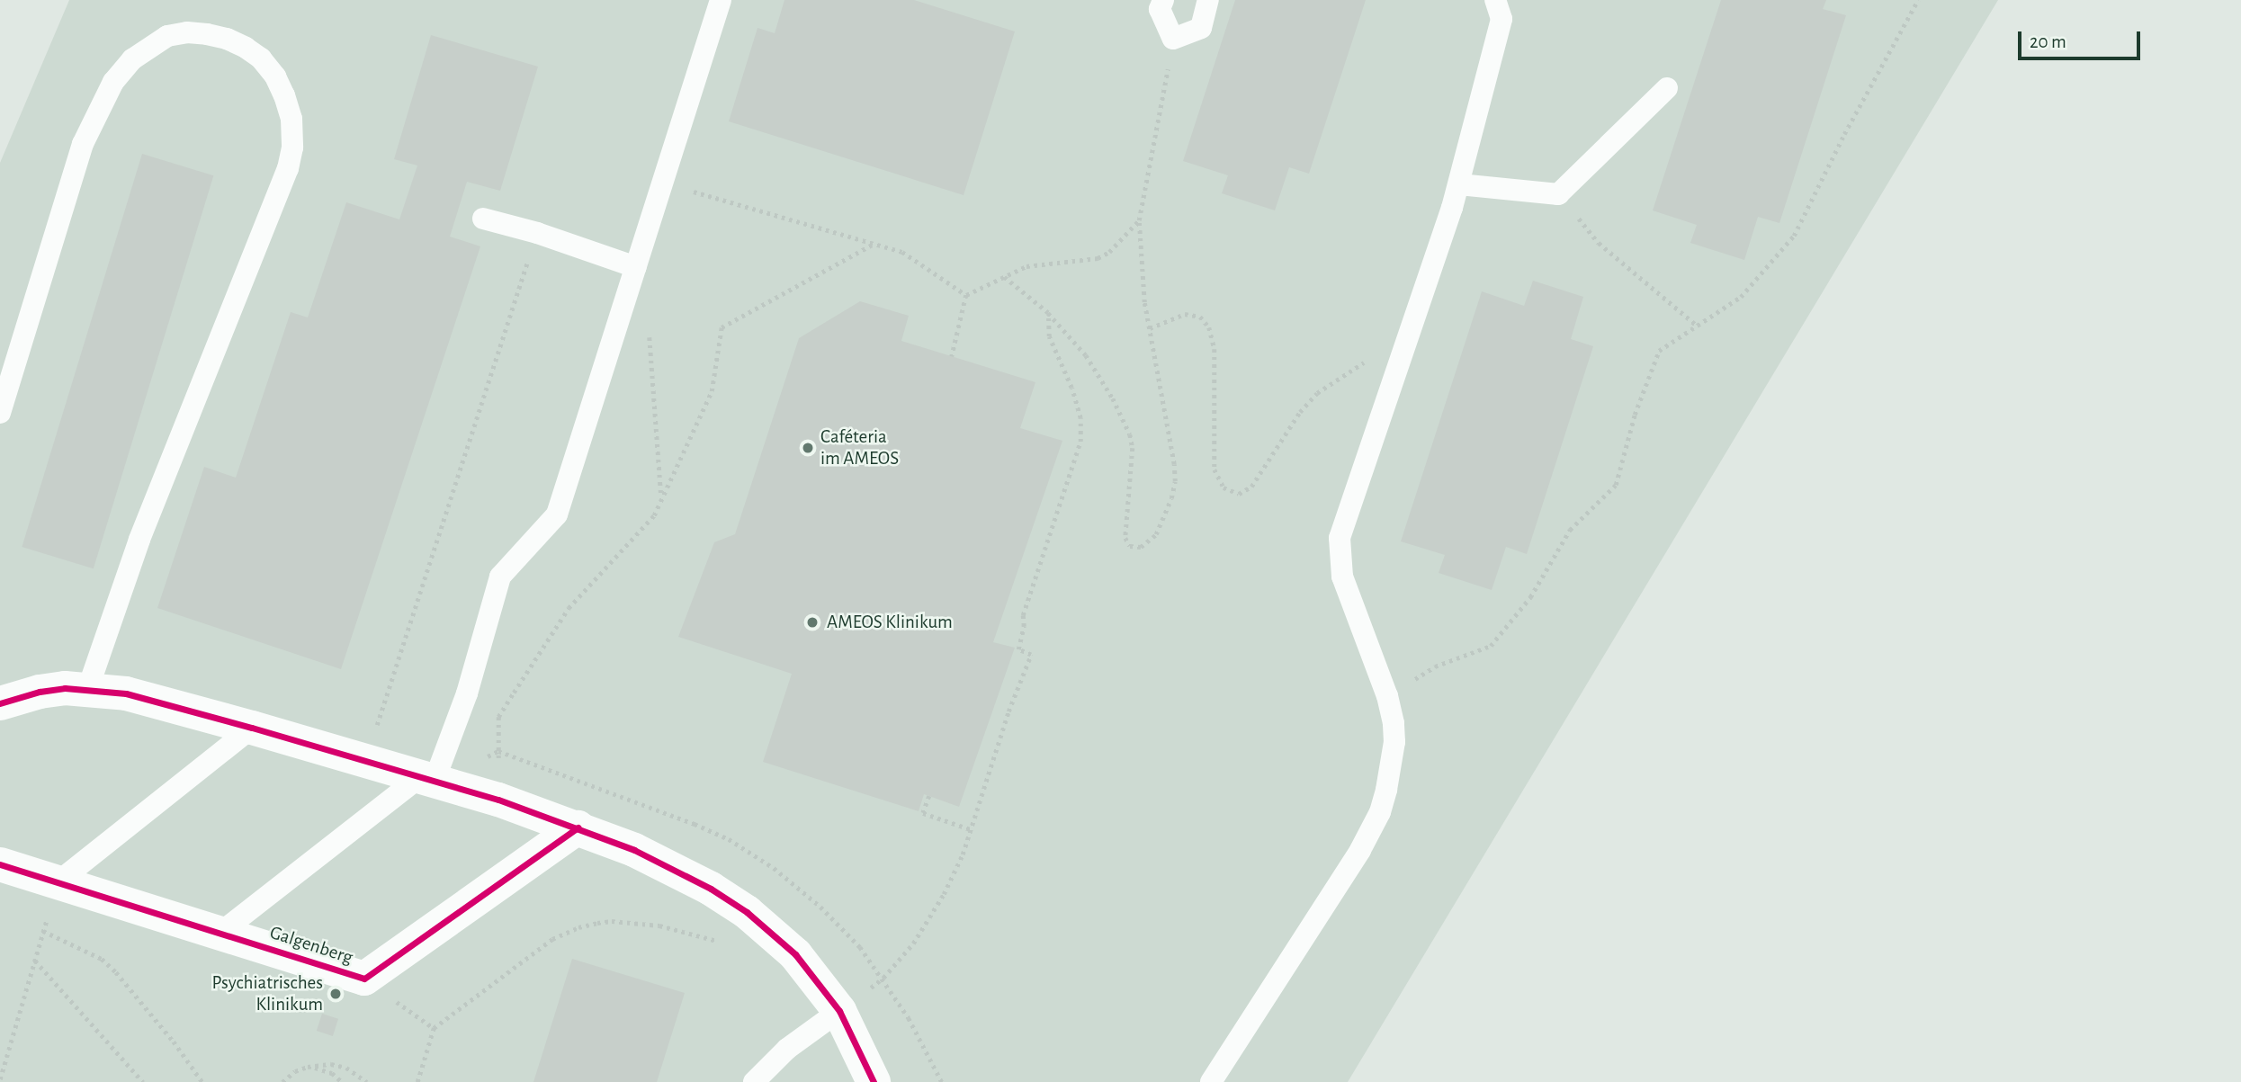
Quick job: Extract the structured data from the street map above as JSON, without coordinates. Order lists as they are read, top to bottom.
{
  "streets": {
    "street": ["Galgenberg"]
  },
  "places": ["Caféteria im AMEOS", "AMEOS Klinikum", "Psychiatrisches Klinikum"],
  "scale_bar": "20 m"
}
